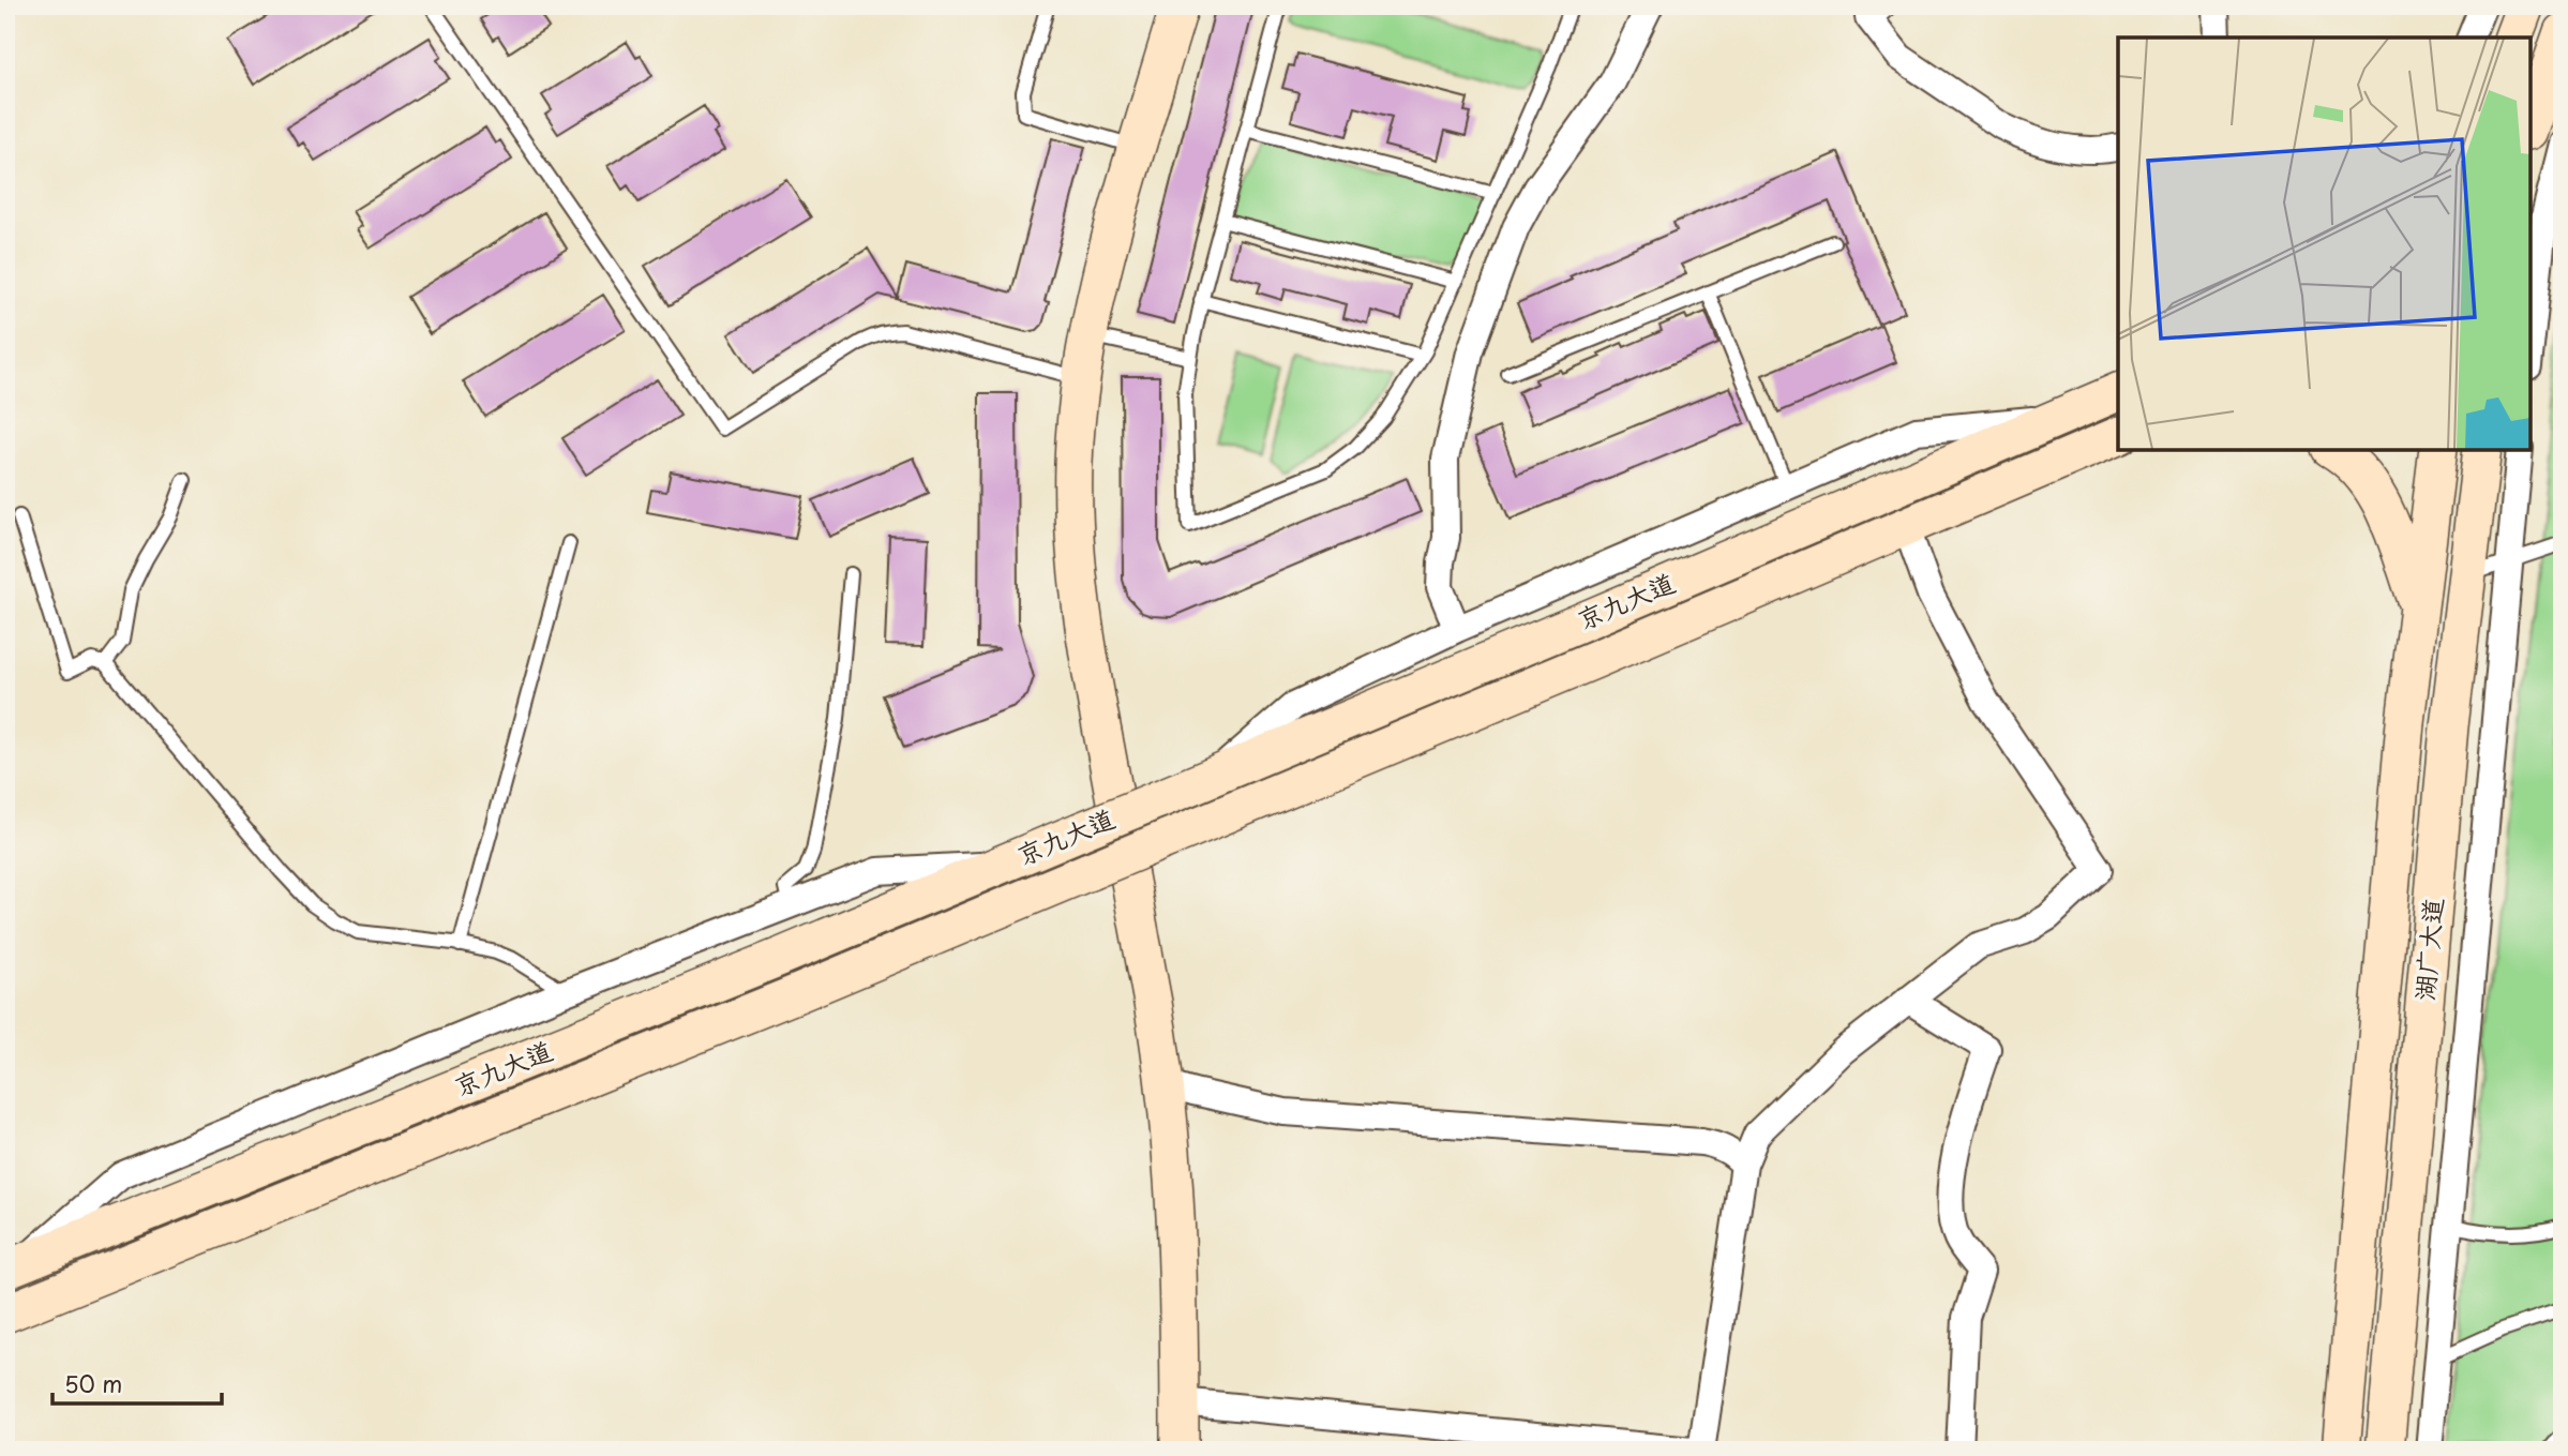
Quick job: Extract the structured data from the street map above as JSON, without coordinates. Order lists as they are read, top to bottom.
{
  "streets": {
    "street": ["京九大道", "湖广大道"]
  },
  "scale_bar": "50 m"
}
